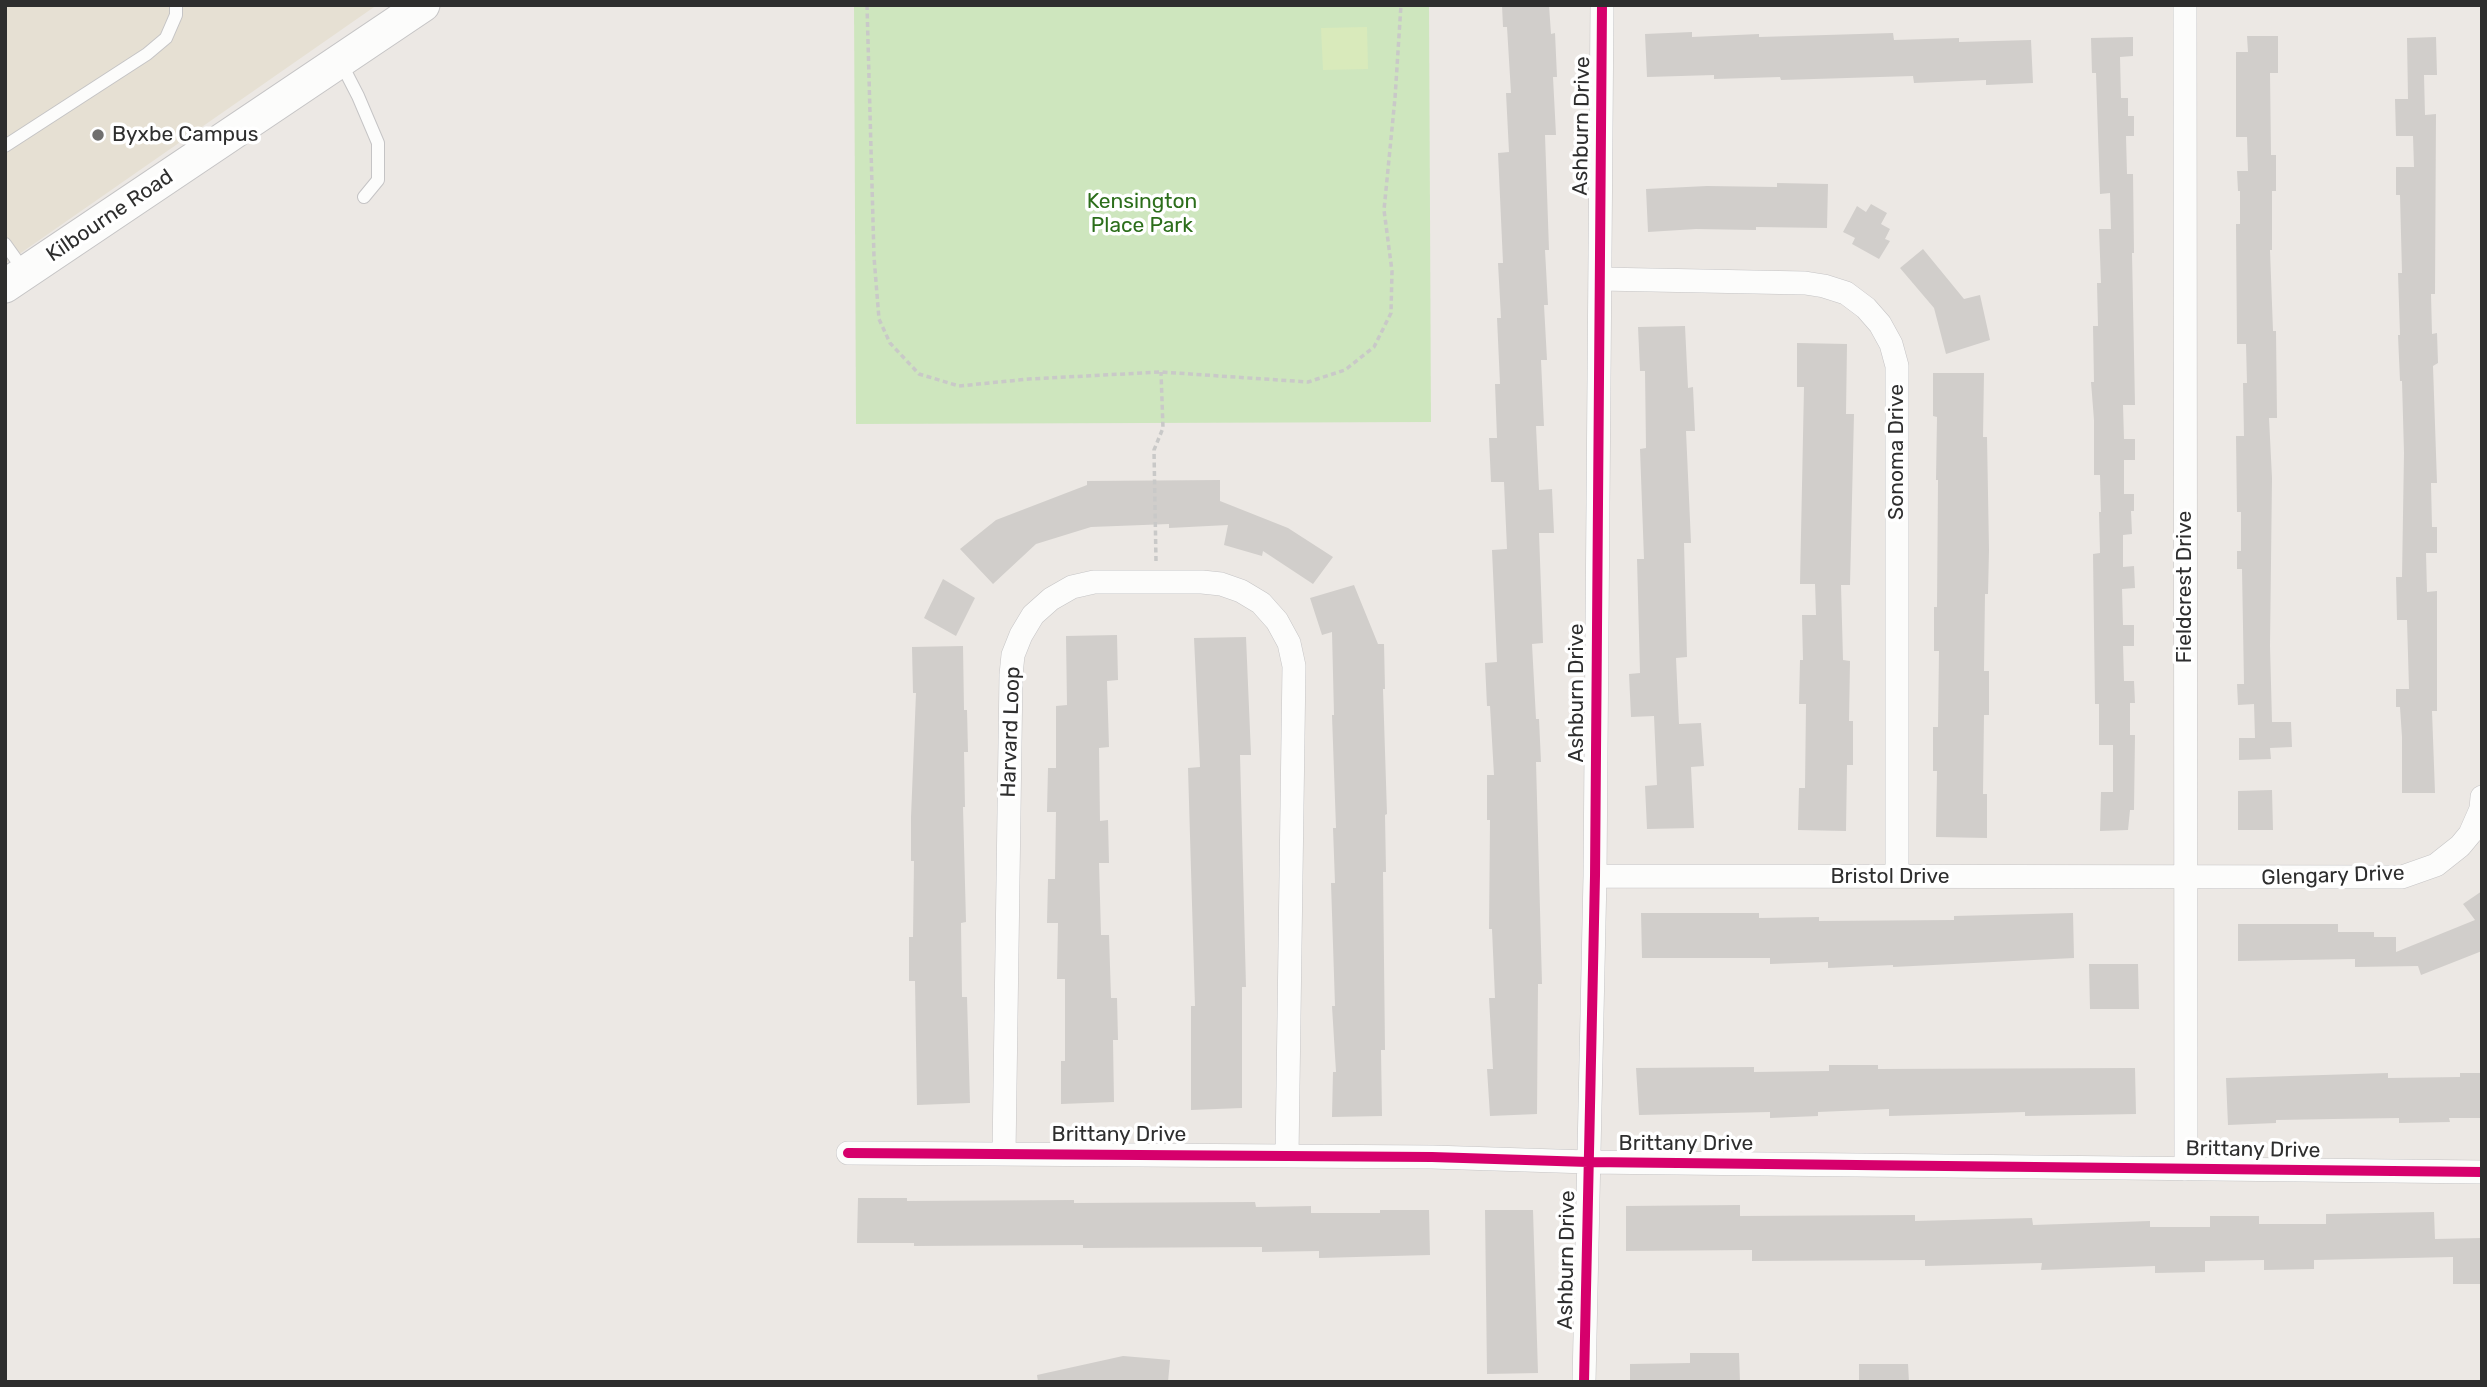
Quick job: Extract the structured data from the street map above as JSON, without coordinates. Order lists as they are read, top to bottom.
{
  "streets": {
    "main road": ["Kilbourne Road"],
    "street": [
      "Ashburn Drive",
      "Sonoma Drive",
      "Fieldcrest Drive",
      "Harvard Loop",
      "Glengary Drive",
      "Bristol Drive",
      "Brittany Drive"
    ]
  },
  "crossings": [
    ["Ashburn Drive", "Sonoma Drive"],
    ["Ashburn Drive", "Bristol Drive"],
    ["Ashburn Drive", "Brittany Drive"],
    ["Sonoma Drive", "Bristol Drive"],
    ["Fieldcrest Drive", "Glengary Drive"],
    ["Fieldcrest Drive", "Bristol Drive"],
    ["Fieldcrest Drive", "Brittany Drive"],
    ["Harvard Loop", "Brittany Drive"],
    ["Glengary Drive", "Bristol Drive"]
  ],
  "parks": ["Kensington Place Park"],
  "places": ["Byxbe Campus"]
}
